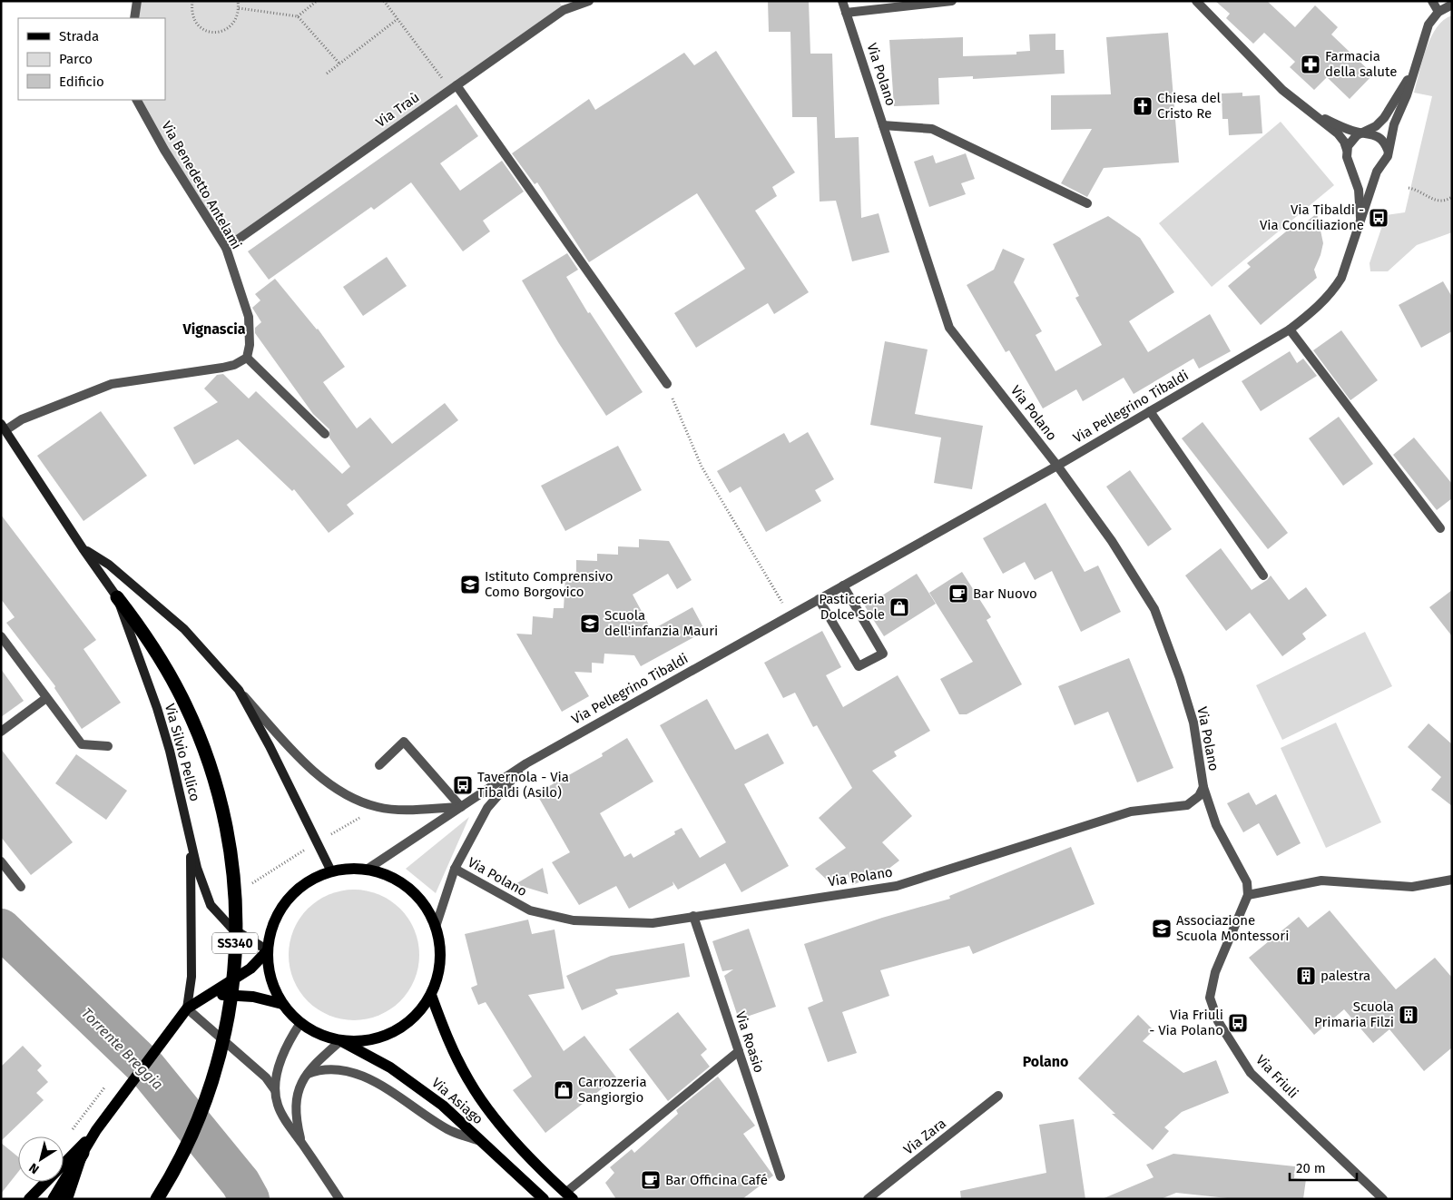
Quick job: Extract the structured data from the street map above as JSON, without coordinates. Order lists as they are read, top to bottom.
{
  "streets": {
    "highway": ["SS340"],
    "main road": ["Via Silvio Pellico", "Via Asiago"],
    "street": [
      "Via Polano",
      "Via Traù",
      "Via Benedetto Antelami",
      "Via Pellegrino Tibaldi",
      "Via Roasio",
      "Via Friuli",
      "Via Zara"
    ]
  },
  "crossings": [
    ["Via Polano", "Via Pellegrino Tibaldi"],
    ["Via Polano", "Via Roasio"],
    ["Via Traù", "Via Benedetto Antelami"],
    ["Via Silvio Pellico", "SS340"]
  ],
  "districts": ["Vignascia", "Polano"],
  "water": ["Torrente Breggia"],
  "places": {
    "pharmacy": ["Farmacia della salute"],
    "church": ["Chiesa del Cristo Re"],
    "bus stop": ["Via Tibaldi - Via Conciliazione", "Tavernola - Via Tibaldi (Asilo)", "Via Friuli - Via Polano"],
    "school or university": ["Istituto Comprensivo Como Borgovico", "Scuola dell'infanzia Mauri", "Associazione Scuola Montessori"],
    "cafe": ["Bar Nuovo", "Bar Officina Café"],
    "shop": ["Pasticceria Dolce Sole", "Carrozzeria Sangiorgio"],
    "building": ["palestra", "Scuola Primaria Filzi"]
  },
  "legend": ["Strada", "Parco", "Edificio"],
  "scale_bar": "20 m",
  "north": "bottom left"
}
